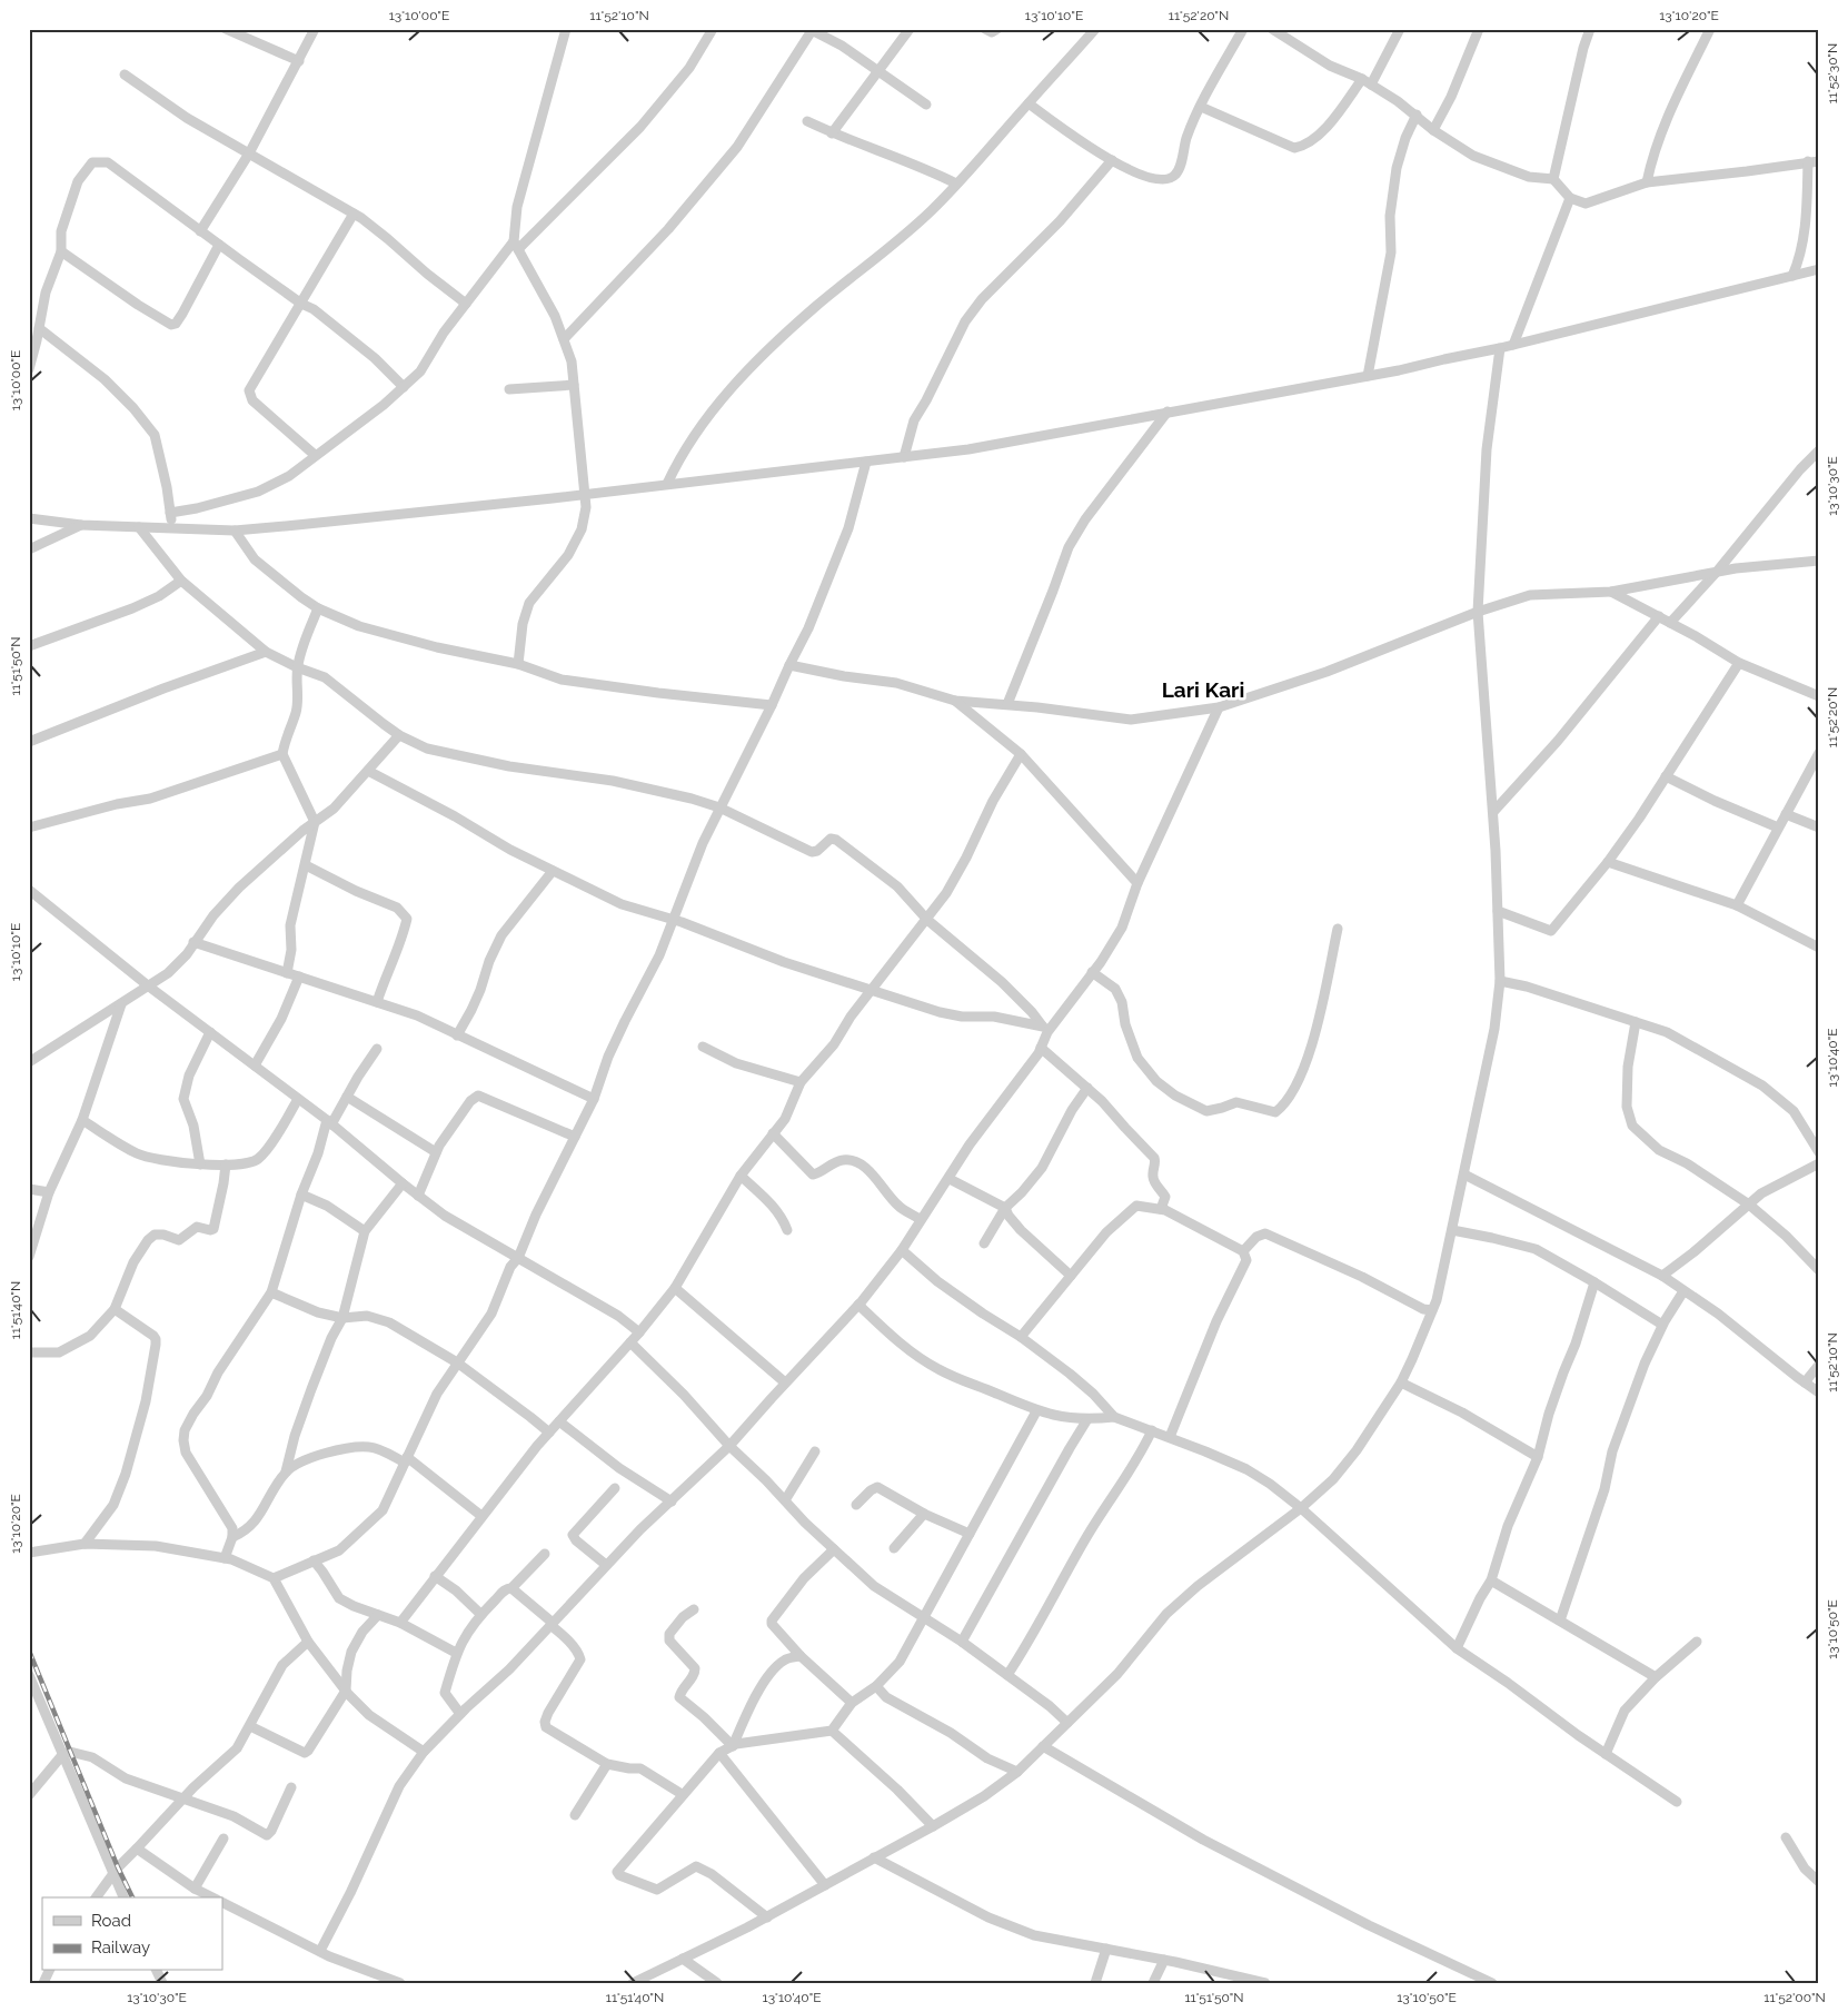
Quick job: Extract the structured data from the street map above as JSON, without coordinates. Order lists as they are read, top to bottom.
{
  "districts": ["Lari Kari"],
  "legend": ["Road", "Railway"],
  "coordinates": [
    "13°10'00\"E",
    "11°52'10\"N",
    "13°10'10\"E",
    "11°52'20\"N",
    "13°10'20\"E",
    "11°52'30\"N",
    "13°10'30\"E",
    "11°51'50\"N",
    "13°10'40\"E",
    "11°51'40\"N",
    "13°10'50\"E",
    "11°52'00\"N"
  ]
}
